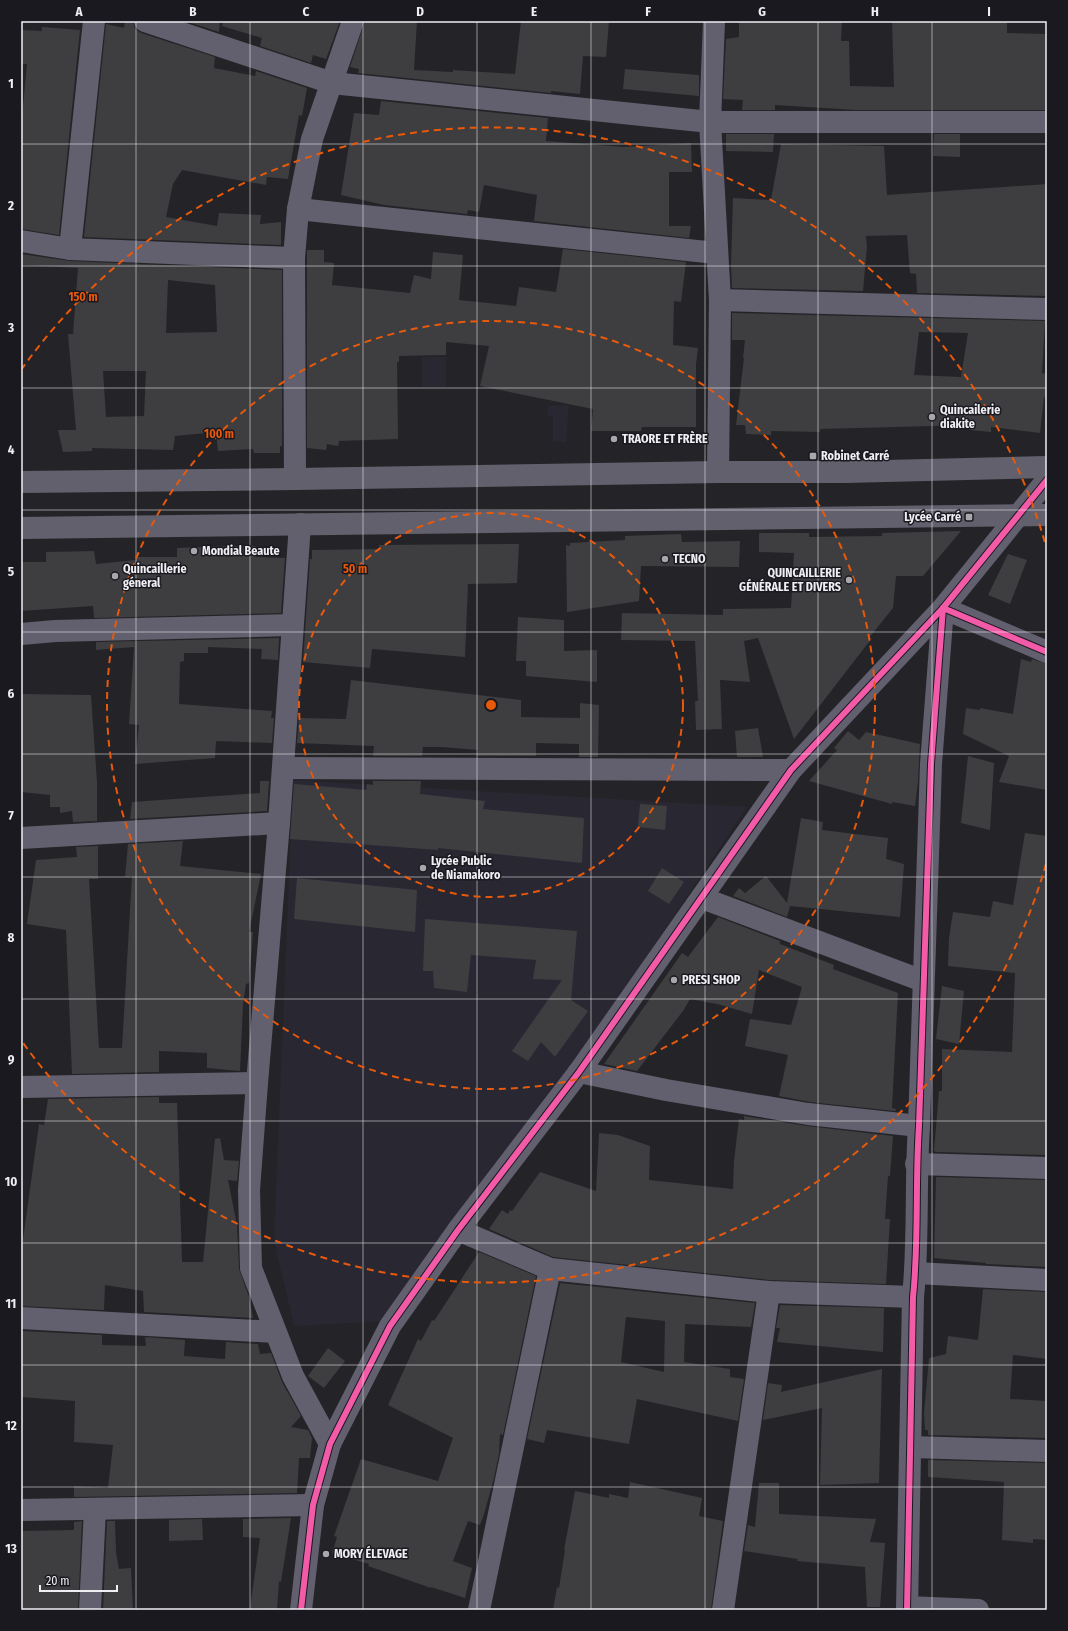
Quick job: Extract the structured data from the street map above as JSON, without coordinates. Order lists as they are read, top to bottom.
{
  "places": {
    "other": [
      "Quincailerie diakite",
      "TRAORE ET FRÈRE",
      "Mondial Beaute",
      "TECNO",
      "Quincaillerie géneral",
      "QUINCAILLERIE GÉNÉRALE ET DIVERS",
      "Lycée Public de Niamakoro",
      "PRESI SHOP",
      "MORY ÉLEVAGE"
    ],
    "transit": ["Robinet Carré", "Lycée Carré"]
  },
  "scale_bar": "20 m",
  "grid": {
    "columns": [
      "A",
      "B",
      "C",
      "D",
      "E",
      "F",
      "G",
      "H",
      "I"
    ],
    "rows": [
      "1",
      "2",
      "3",
      "4",
      "5",
      "6",
      "7",
      "8",
      "9",
      "10",
      "11",
      "12",
      "13"
    ]
  },
  "rings": ["150 m", "100 m", "50 m"]
}
